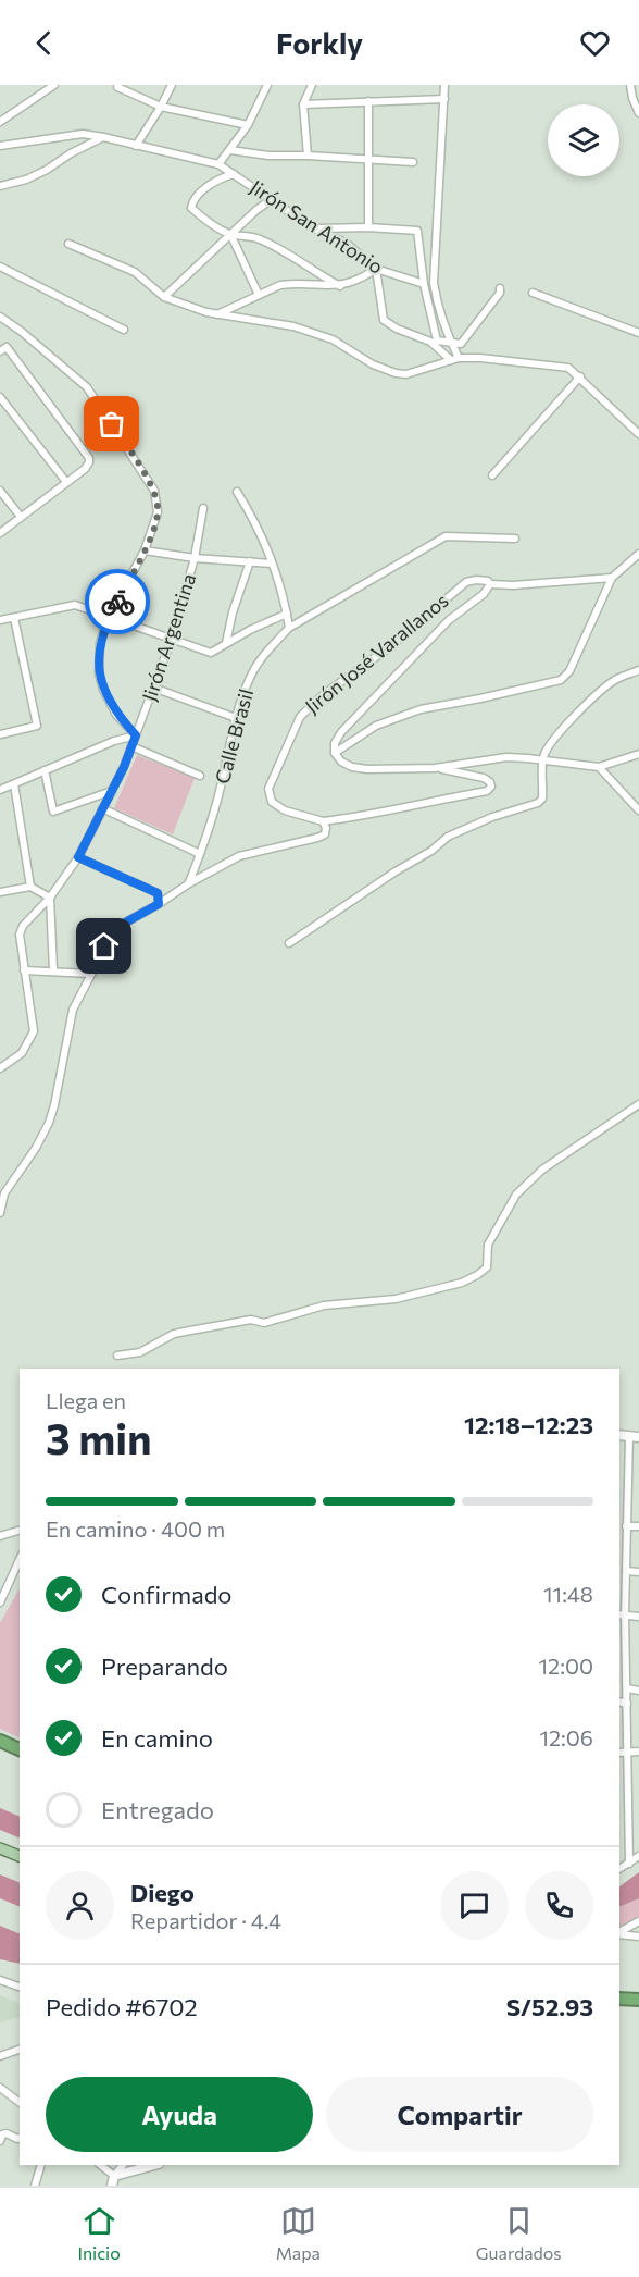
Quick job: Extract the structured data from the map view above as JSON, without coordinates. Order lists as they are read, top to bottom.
{
  "streets": {
    "street": [
      "Jirón San Antonio",
      "Jirón Argentina",
      "Jirón José Varallanos",
      "Calle Brasil"
    ]
  },
  "page": {
    "header": "Forkly",
    "heading": ["3 min", "Llega en", "12:18–12:23"],
    "panel": [
      "Diego",
      "Repartidor · 4.4",
      "Pedido #6702",
      "S/52.93"
    ],
    "bar": "En camino · 400 m",
    "list": [
      ["Confirmado", "11:48"],
      ["Preparando", "12:00"],
      ["En camino", "12:06"],
      "Entregado"
    ],
    "buttons": ["Ayuda", "Compartir"],
    "tabs": ["Inicio", "Mapa", "Guardados"]
  }
}
